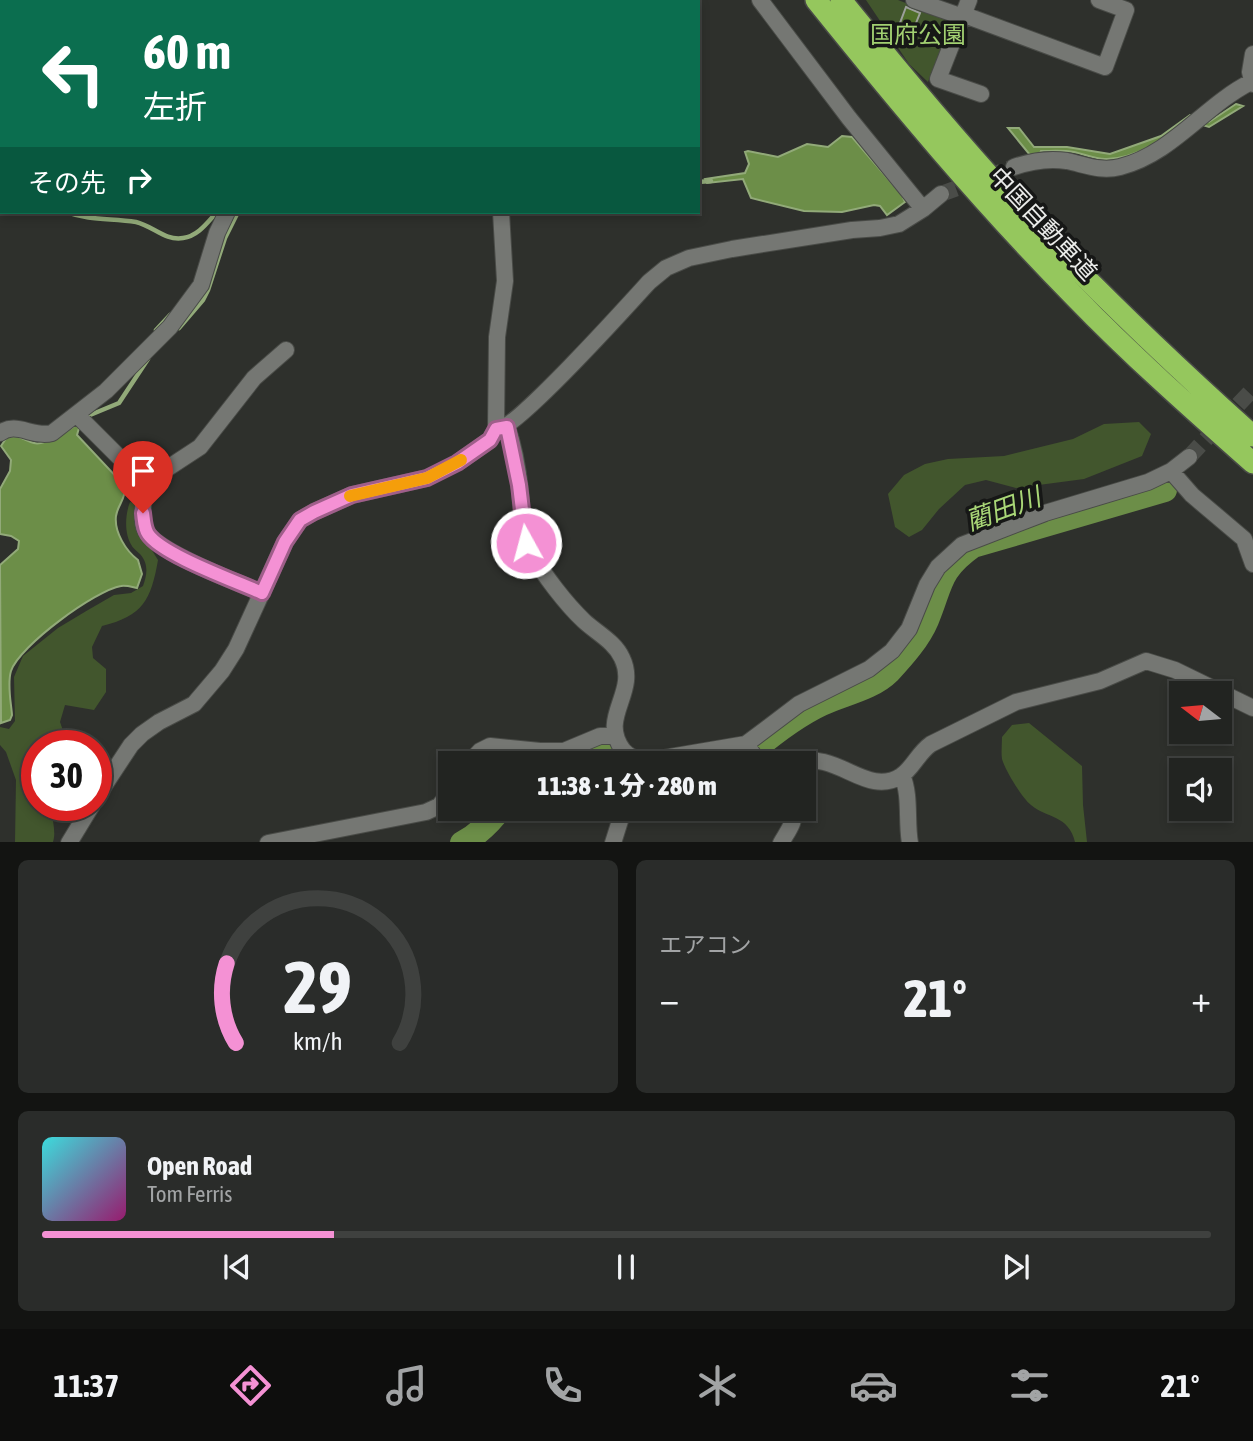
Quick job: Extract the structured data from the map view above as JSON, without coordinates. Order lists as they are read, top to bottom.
{
  "streets": {
    "highway": ["中国自動車道"]
  },
  "water": ["藺田川"],
  "parks": ["国府公園"],
  "north": "left",
  "page": {
    "turn": ["60 m", "左折"],
    "then": "その先",
    "limit": "30",
    "trip": "11:38 · 1 分 · 280 m",
    "tile": "エアコン",
    "heat": ["−", "21°", "+"],
    "song": ["Open Road", "Tom Ferris"],
    "tabs": ["11:37", "21°"],
    "gauge": ["29", "km/h"]
  }
}
